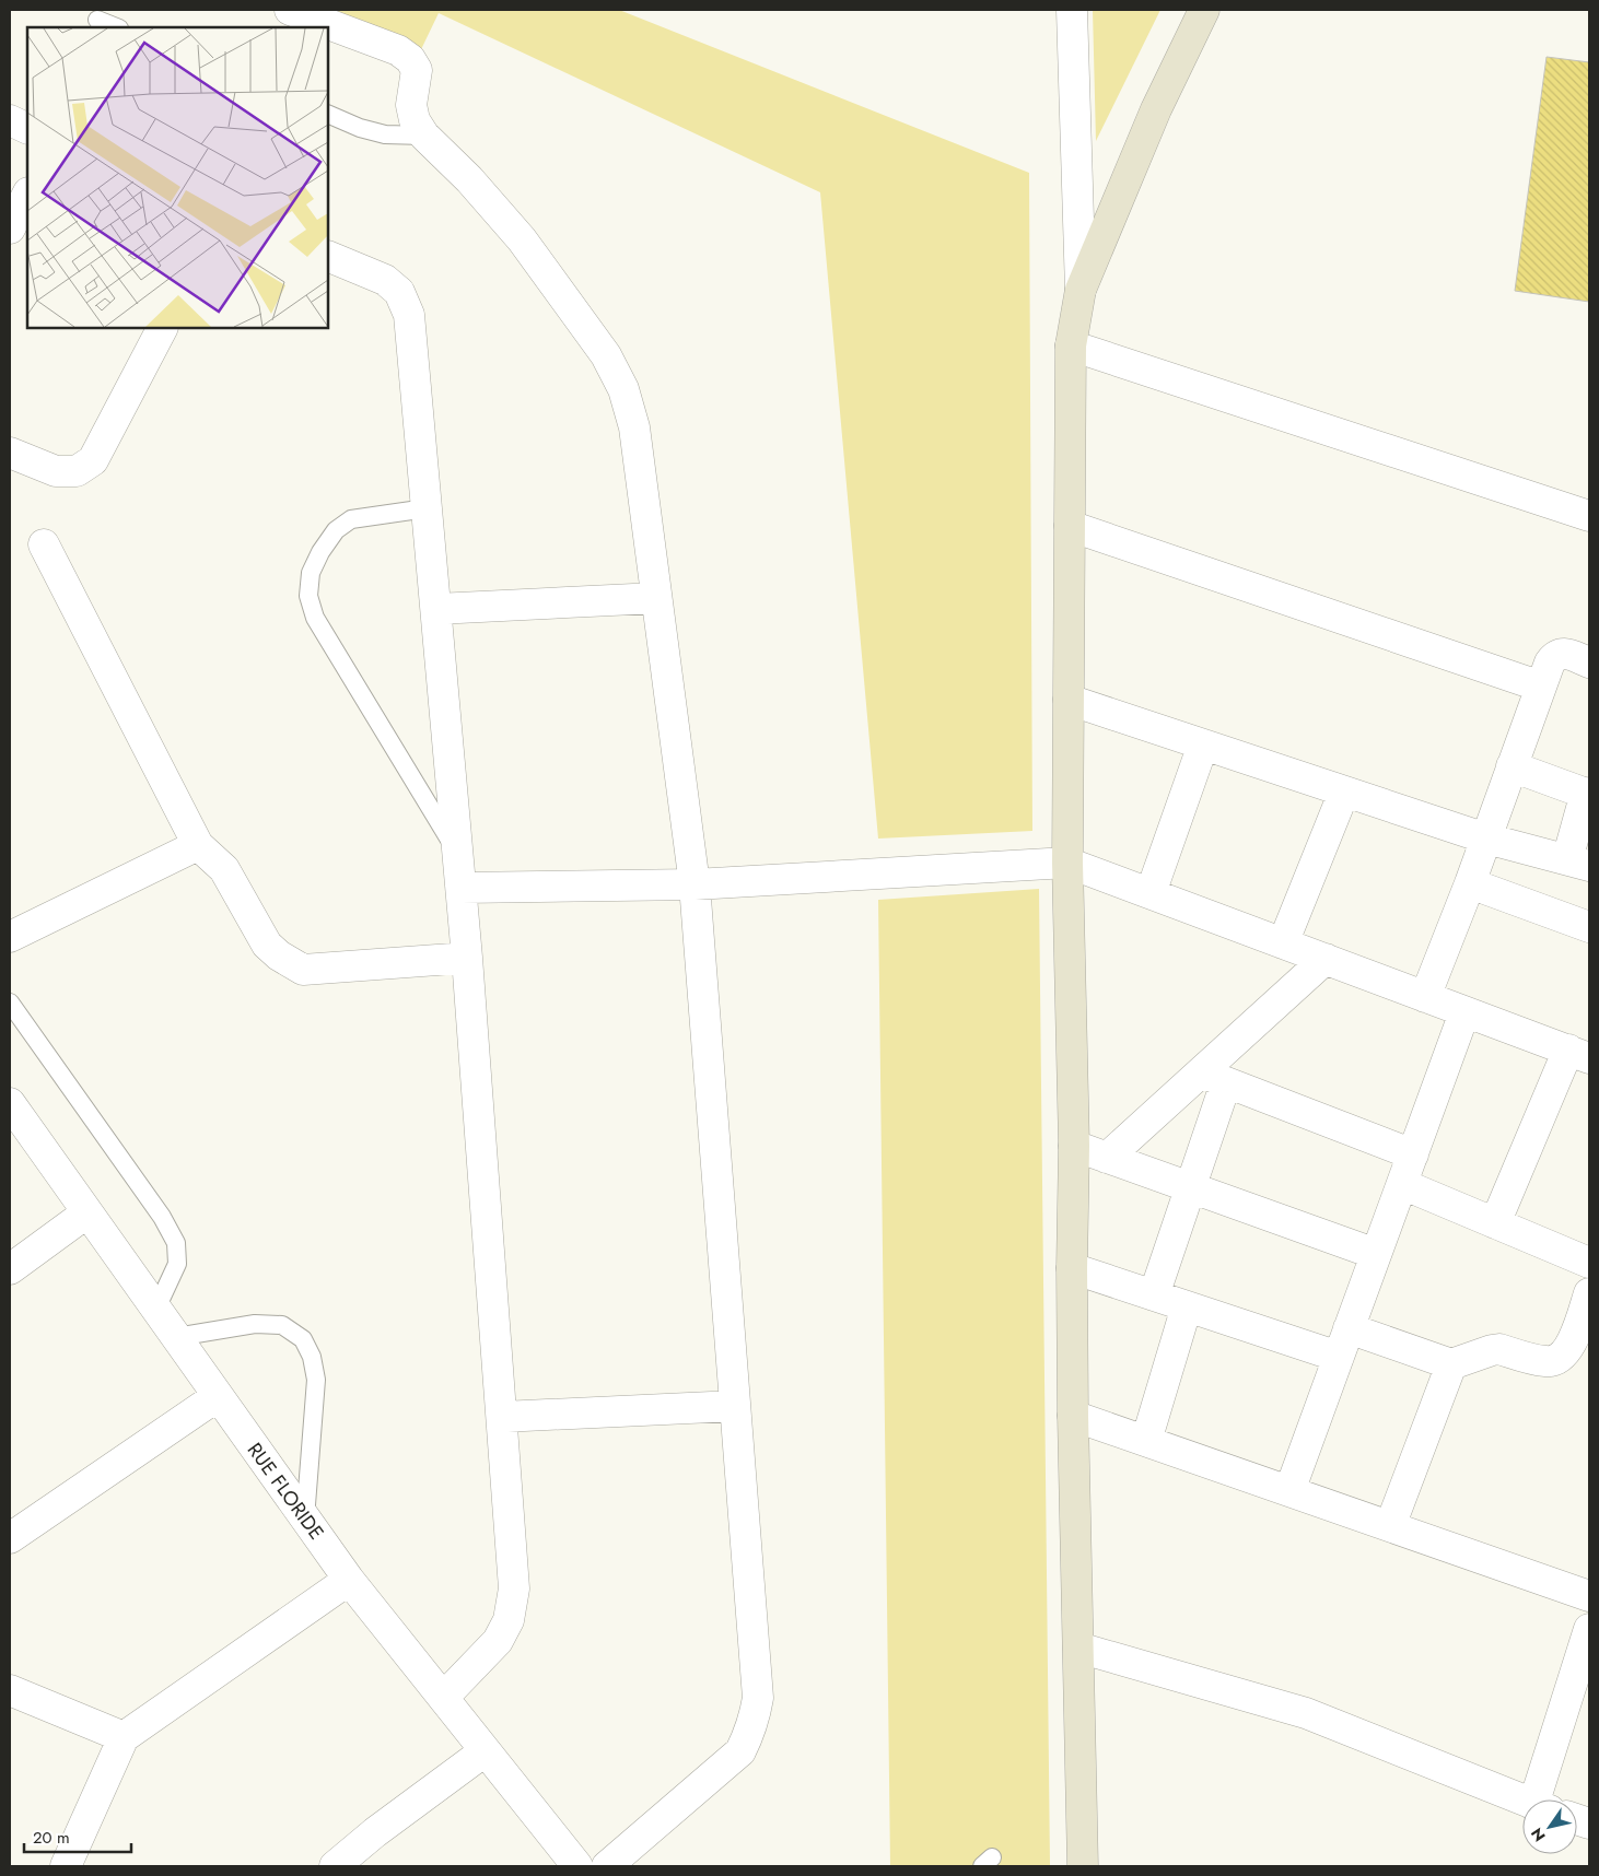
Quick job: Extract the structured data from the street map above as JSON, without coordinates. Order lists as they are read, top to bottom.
{
  "streets": {
    "street": ["RUE FLORIDE"]
  },
  "scale_bar": "20 m",
  "north": "bottom left"
}
